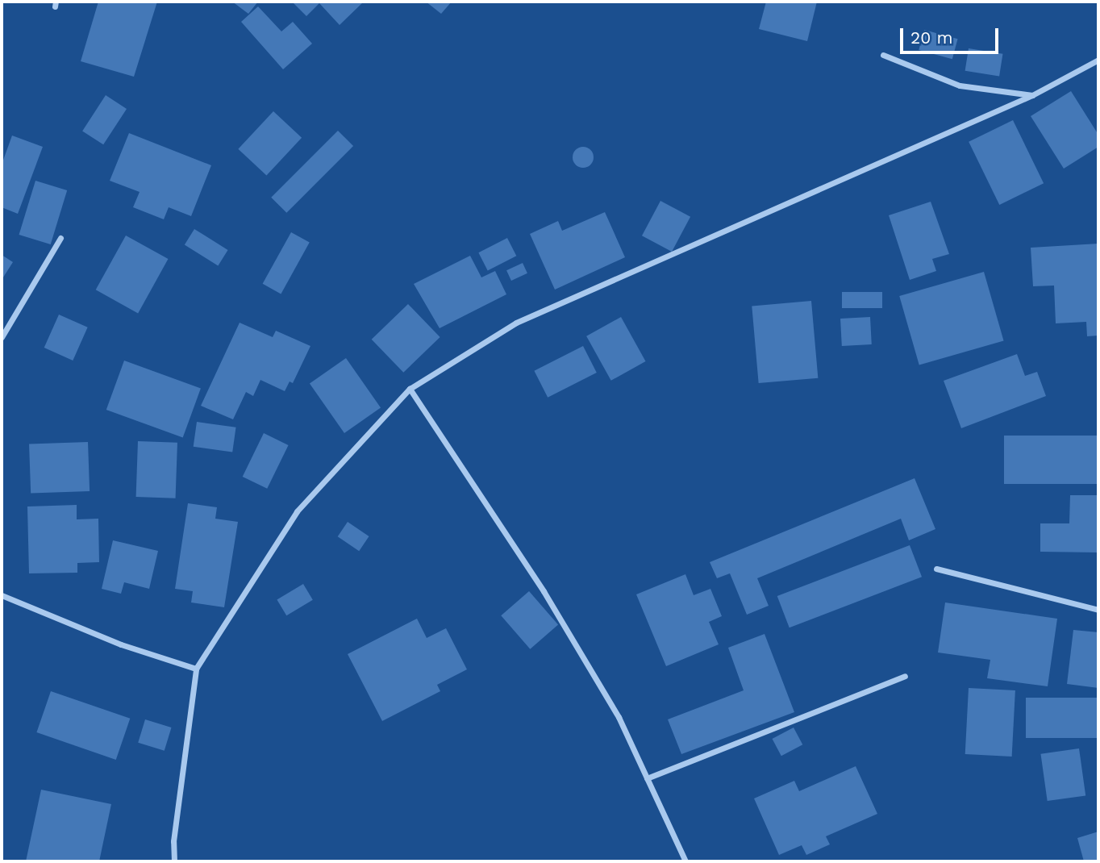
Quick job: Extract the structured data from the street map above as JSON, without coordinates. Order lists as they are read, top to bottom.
{
  "scale_bar": "20 m"
}
